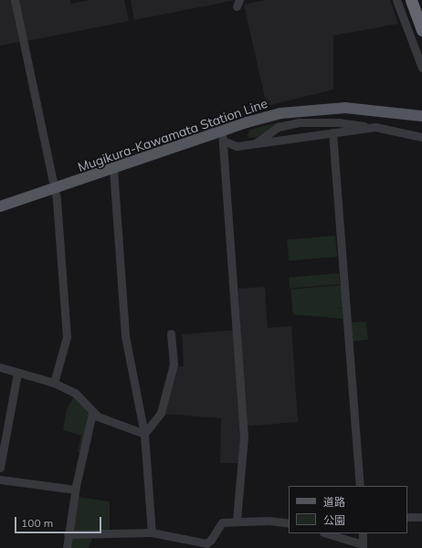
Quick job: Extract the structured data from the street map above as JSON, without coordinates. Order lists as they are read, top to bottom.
{
  "streets": {
    "main road": ["Mugikura-Kawamata Station Line"]
  },
  "legend": ["道路", "公園"],
  "scale_bar": "100 m"
}
